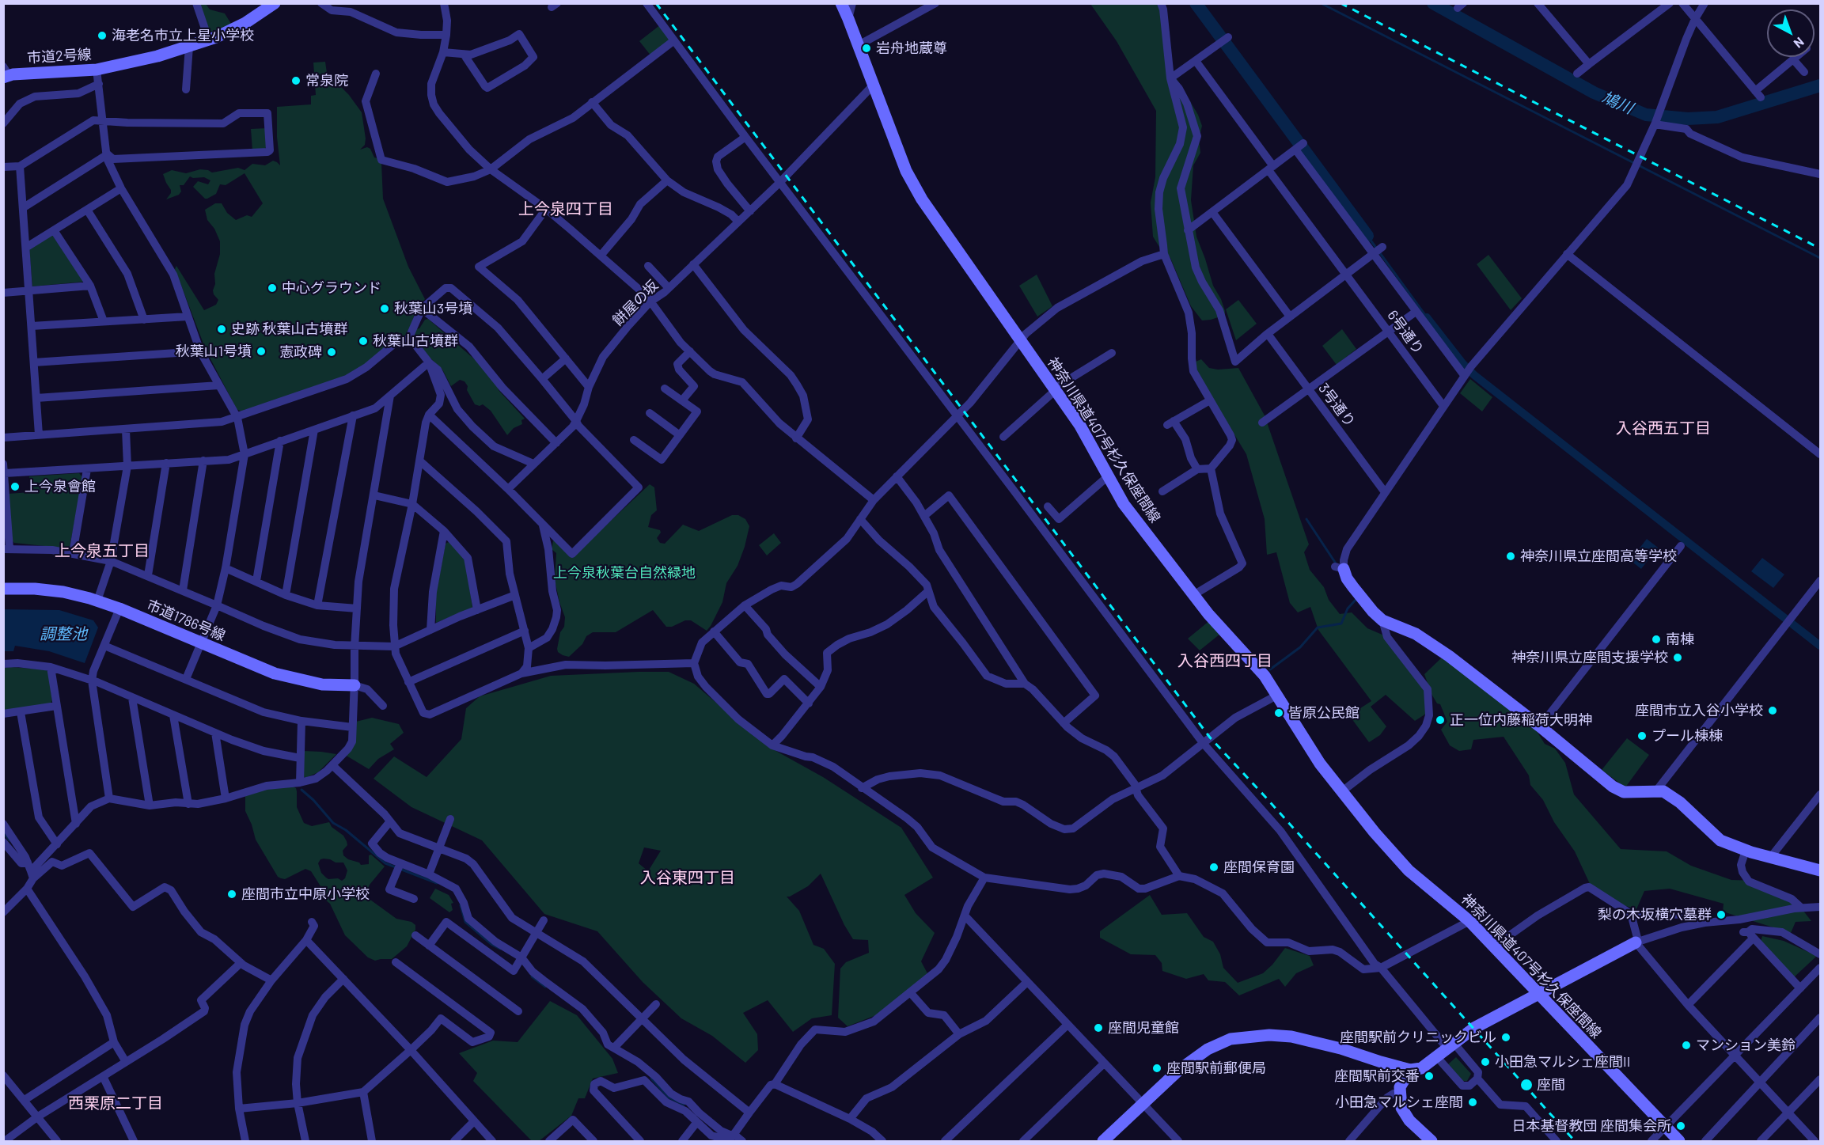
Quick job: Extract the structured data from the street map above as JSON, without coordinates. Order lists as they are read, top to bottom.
{
  "streets": {
    "street": [
      "市道2号線",
      "餅屋の坂",
      "6号通り",
      "3号通り",
      "神奈川県道407号杉久保座間線",
      "市道1786号線"
    ]
  },
  "crossings": [
    ["餅屋の坂", "神奈川県道407号杉久保座間線"]
  ],
  "districts": [
    "上今泉四丁目",
    "入谷西五丁目",
    "上今泉五丁目",
    "入谷西四丁目",
    "入谷東四丁目",
    "西栗原二丁目"
  ],
  "water": ["鳩川", "調整池"],
  "parks": ["上今泉秋葉台自然緑地"],
  "places": [
    "海老名市立上星小学校",
    "岩舟地蔵尊",
    "常泉院",
    "中心グラウンド",
    "秋葉山3号墳",
    "史跡 秋葉山古墳群",
    "秋葉山古墳群",
    "秋葉山1号墳",
    "憲政碑",
    "上今泉會館",
    "神奈川県立座間高等学校",
    "南棟",
    "神奈川県立座間支援学校",
    "座間市立入谷小学校",
    "皆原公民館",
    "正一位内藤稲荷大明神",
    "プール棟棟",
    "座間保育園",
    "座間市立中原小学校",
    "梨の木坂横穴墓群",
    "座間児童館",
    "座間駅前クリニックビル",
    "マンション美鈴",
    "小田急マルシェ座間II",
    "座間駅前郵便局",
    "座間駅前交番",
    "座間",
    "小田急マルシェ座間",
    "日本基督教団 座間集会所"
  ],
  "north": "bottom right"
}
